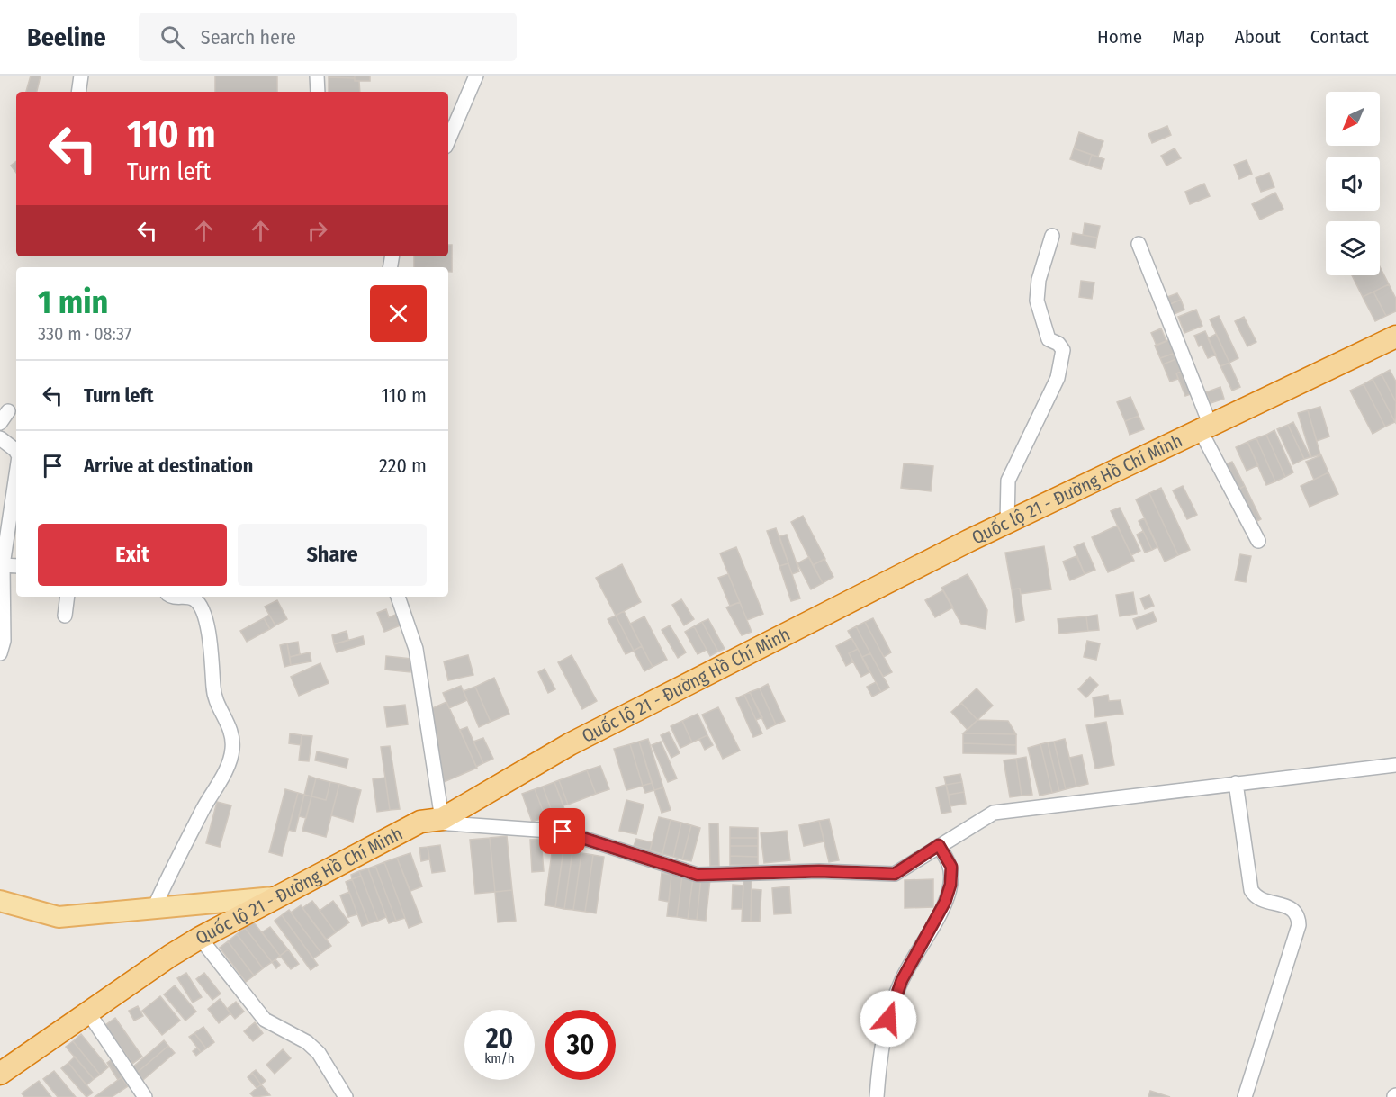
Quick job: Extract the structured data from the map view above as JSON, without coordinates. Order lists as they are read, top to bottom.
{
  "streets": {
    "highway": ["Quốc lộ 21 - Đường Hồ Chí Minh"]
  },
  "north": "bottom left",
  "page": {
    "header": "Beeline",
    "search": "Search here",
    "nav": [
      "Home",
      "Map",
      "About",
      "Contact"
    ],
    "turn": ["110 m", "Turn left"],
    "heading": ["1 min", "330 m · 08:37"],
    "list": [
      {
        "name": "Turn left",
        "value": "110 m"
      },
      {
        "name": "Arrive at destination",
        "value": "220 m"
      }
    ],
    "buttons": ["Exit", "Share"],
    "speed": "20 km/h",
    "limit": "30"
  }
}
